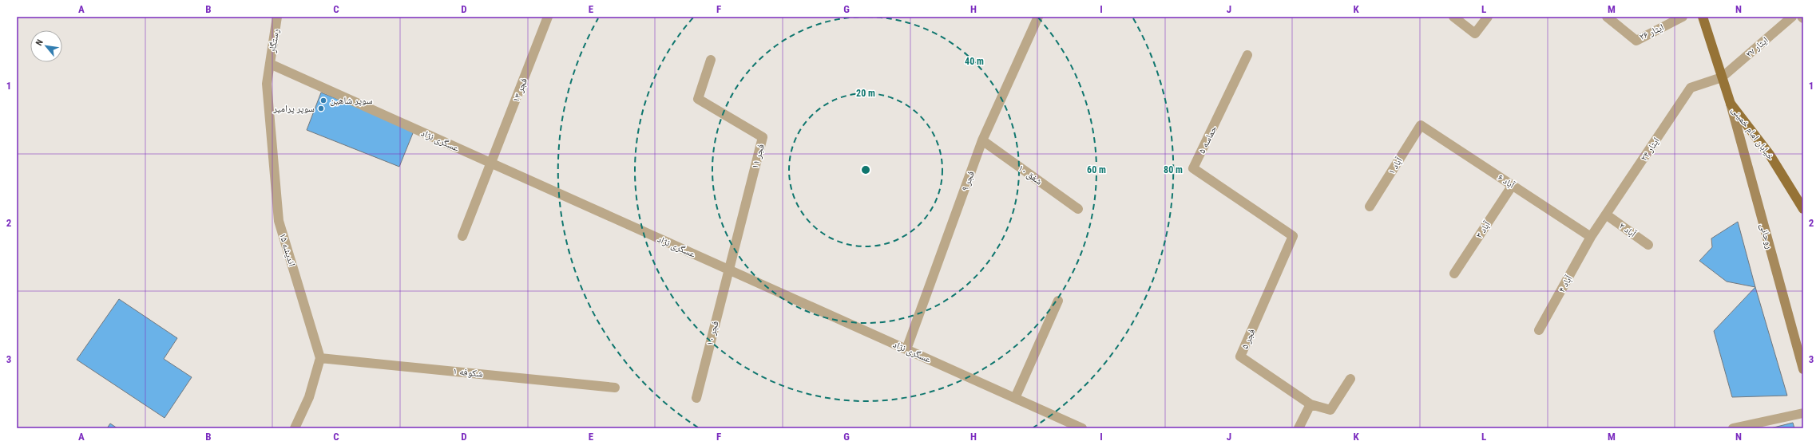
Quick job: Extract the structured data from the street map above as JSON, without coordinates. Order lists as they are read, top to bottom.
{
  "streets": {
    "main road": ["خیابان امام خمینی", "روحانی"],
    "street": [
      "ایثار ۲۶",
      "رستگار",
      "ایثار ۲۷",
      "فجر ۱۳",
      "حماسه ۵",
      "عسگری نژاد",
      "ایثار ۲۴",
      "فجر ۱۱",
      "آباد ۱",
      "شفق ۱۰",
      "فجر ۹",
      "آباد ۶",
      "آباد ۳",
      "آباد ۲",
      "اندیشه ۱۵",
      "آباد ۴",
      "فجر ۱۰",
      "فجر ۵",
      "شکوفه ۱"
    ]
  },
  "crossings": [
    ["رستگار", "عسگری نژاد"],
    ["رستگار", "اندیشه ۱۵"],
    ["ایثار ۲۷", "خیابان امام خمینی"],
    ["ایثار ۲۷", "ایثار ۲۴"],
    ["فجر ۱۳", "عسگری نژاد"],
    ["خیابان امام خمینی", "ایثار ۲۴"],
    ["خیابان امام خمینی", "روحانی"],
    ["حماسه ۵", "فجر ۵"],
    ["عسگری نژاد", "فجر ۱۱"],
    ["عسگری نژاد", "فجر ۹"],
    ["عسگری نژاد", "اندیشه ۱۵"],
    ["عسگری نژاد", "فجر ۱۰"],
    ["ایثار ۲۴", "آباد ۶"],
    ["ایثار ۲۴", "آباد ۲"],
    ["ایثار ۲۴", "آباد ۴"],
    ["فجر ۱۱", "فجر ۱۰"],
    ["آباد ۱", "آباد ۶"],
    ["شفق ۱۰", "فجر ۹"],
    ["آباد ۶", "آباد ۳"],
    ["آباد ۶", "آباد ۴"],
    ["اندیشه ۱۵", "شکوفه ۱"]
  ],
  "places": ["سوپر شاهین", "سوپر پرامیر"],
  "north": "top left",
  "grid": {
    "columns": [
      "A",
      "B",
      "C",
      "D",
      "E",
      "F",
      "G",
      "H",
      "I",
      "J",
      "K",
      "L",
      "M",
      "N"
    ],
    "rows": ["1", "2", "3"]
  },
  "rings": [
    "40 m",
    "20 m",
    "60 m",
    "80 m"
  ]
}
